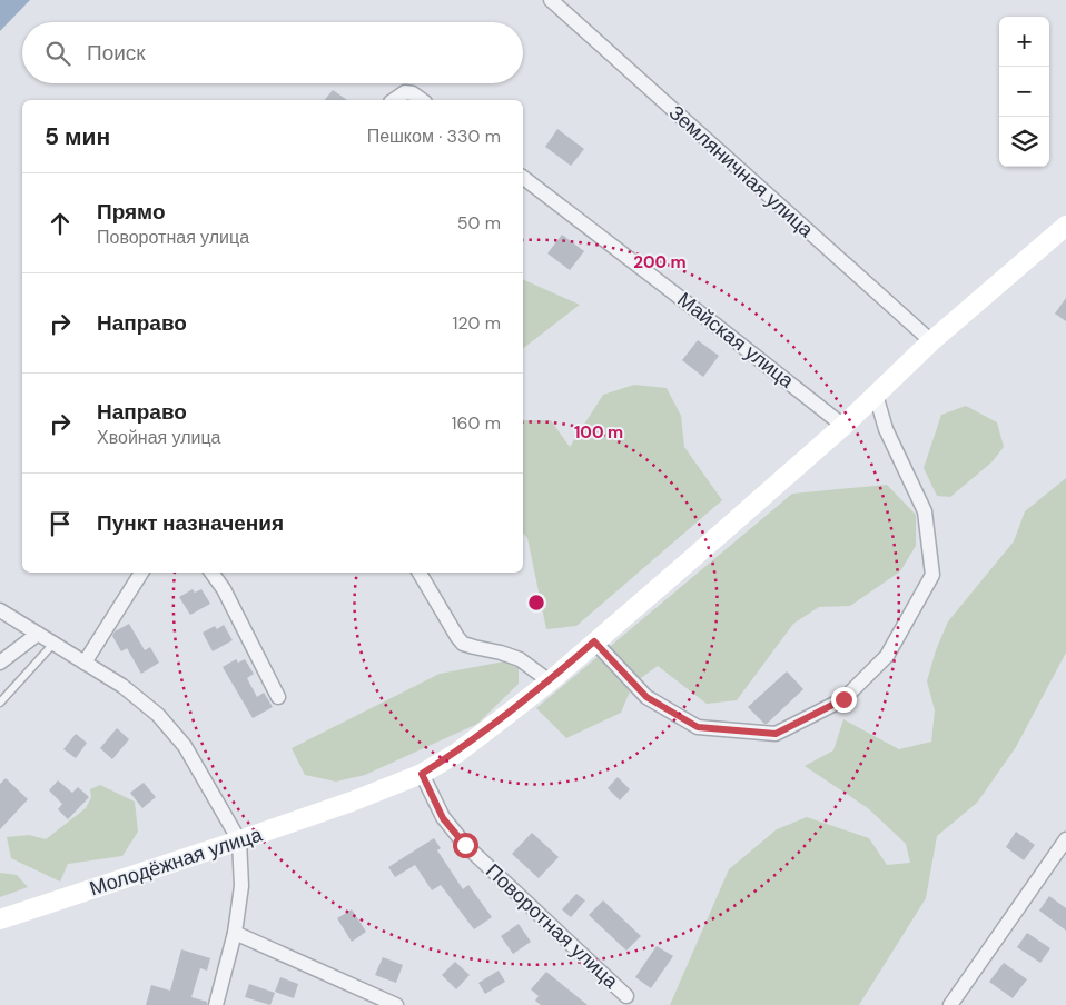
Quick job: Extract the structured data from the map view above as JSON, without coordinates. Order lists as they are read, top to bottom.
{
  "streets": {
    "street": [
      "Земляничная улица",
      "Майская улица",
      "Молодёжная улица",
      "Поворотная улица"
    ]
  },
  "crossings": [
    ["Земляничная улица", "Молодёжная улица"],
    ["Майская улица", "Молодёжная улица"],
    ["Молодёжная улица", "Поворотная улица"]
  ],
  "page": {
    "map_buttons": ["+", "−"],
    "search": "Поиск",
    "heading": ["5 мин", "Пешком · 330 m"],
    "list": [
      ["Прямо", "Поворотная улица", "50 m"],
      ["Направо", "120 m"],
      ["Направо", "Хвойная улица", "160 m"],
      "Пункт назначения"
    ]
  },
  "rings": ["200 m", "100 m"]
}
